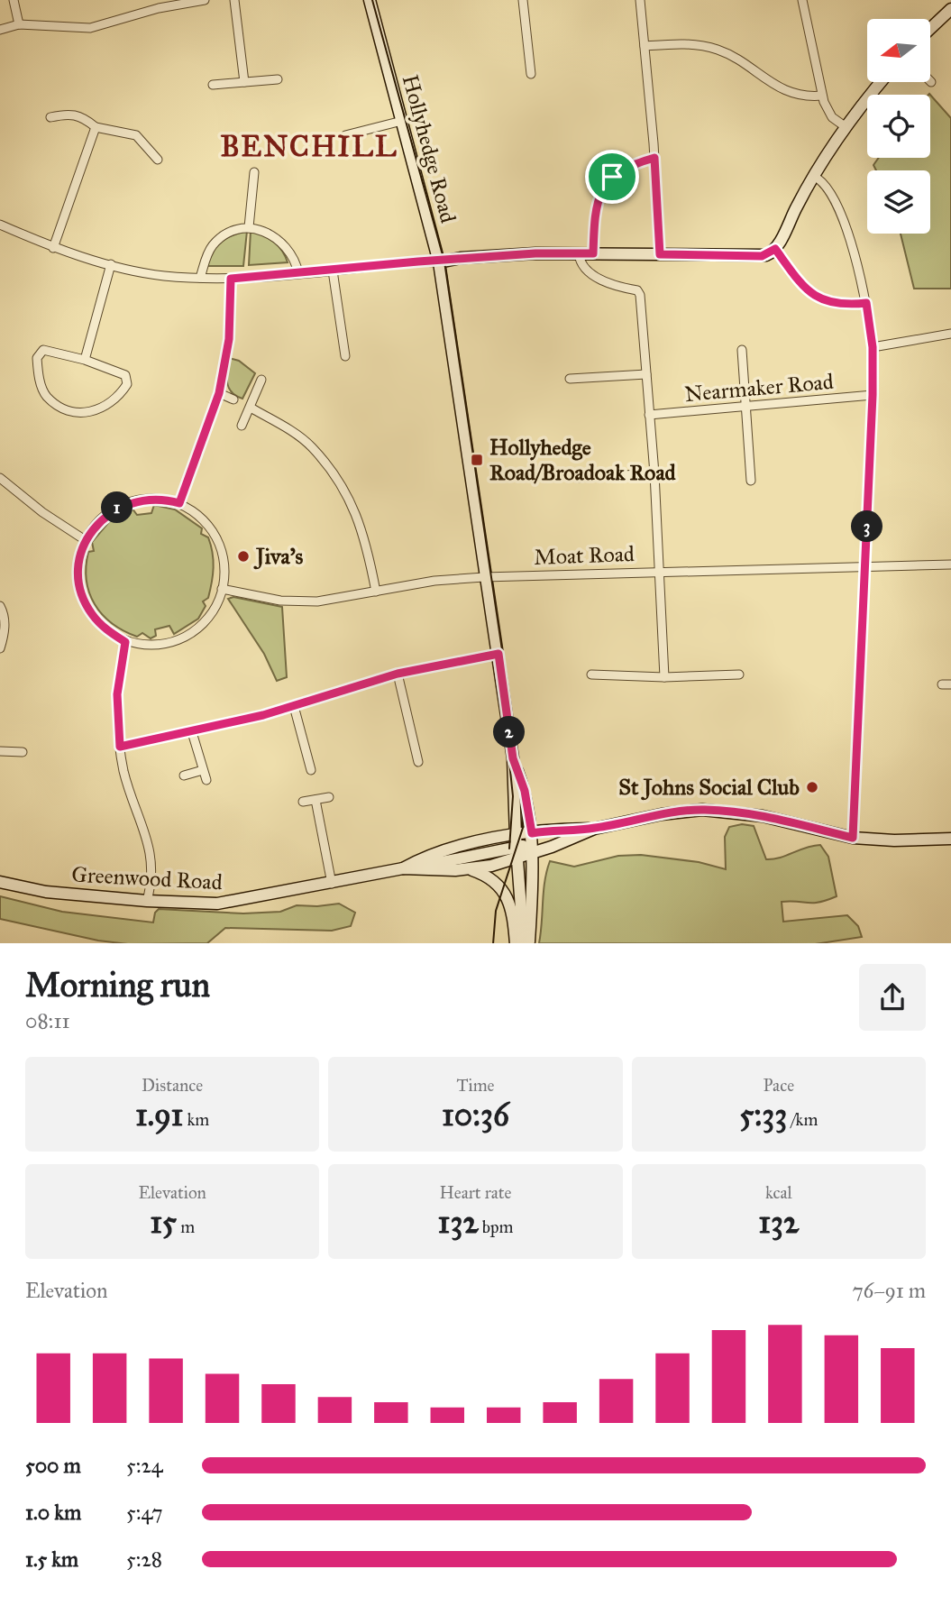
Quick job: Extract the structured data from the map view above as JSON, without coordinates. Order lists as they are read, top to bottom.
{
  "streets": {
    "street": [
      "Hollyhedge Road",
      "Nearmaker Road",
      "Moat Road",
      "Greenwood Road"
    ]
  },
  "crossings": [
    ["Hollyhedge Road", "Moat Road"],
    ["Hollyhedge Road", "Greenwood Road"]
  ],
  "districts": ["BENCHILL"],
  "places": {
    "transit": ["Hollyhedge Road/Broadoak Road"],
    "other": ["Jiva's", "St Johns Social Club"]
  },
  "north": "left",
  "page": {
    "pins": ["1", "3", "2"],
    "heading": ["Morning run", "08:11"],
    "stats": [
      ["Distance", "1.91 km"],
      ["Time", "10:36"],
      ["Pace", "5:33 /km"],
      ["Elevation", "15 m"],
      ["Heart rate", "132 bpm"],
      ["kcal", "132"]
    ],
    "chart": ["Elevation", "76–91 m"],
    "list": [
      {
        "name": "500 m",
        "note": "5:24"
      },
      {
        "name": "1.0 km",
        "note": "5:47"
      },
      {
        "name": "1.5 km",
        "note": "5:28"
      }
    ]
  }
}
